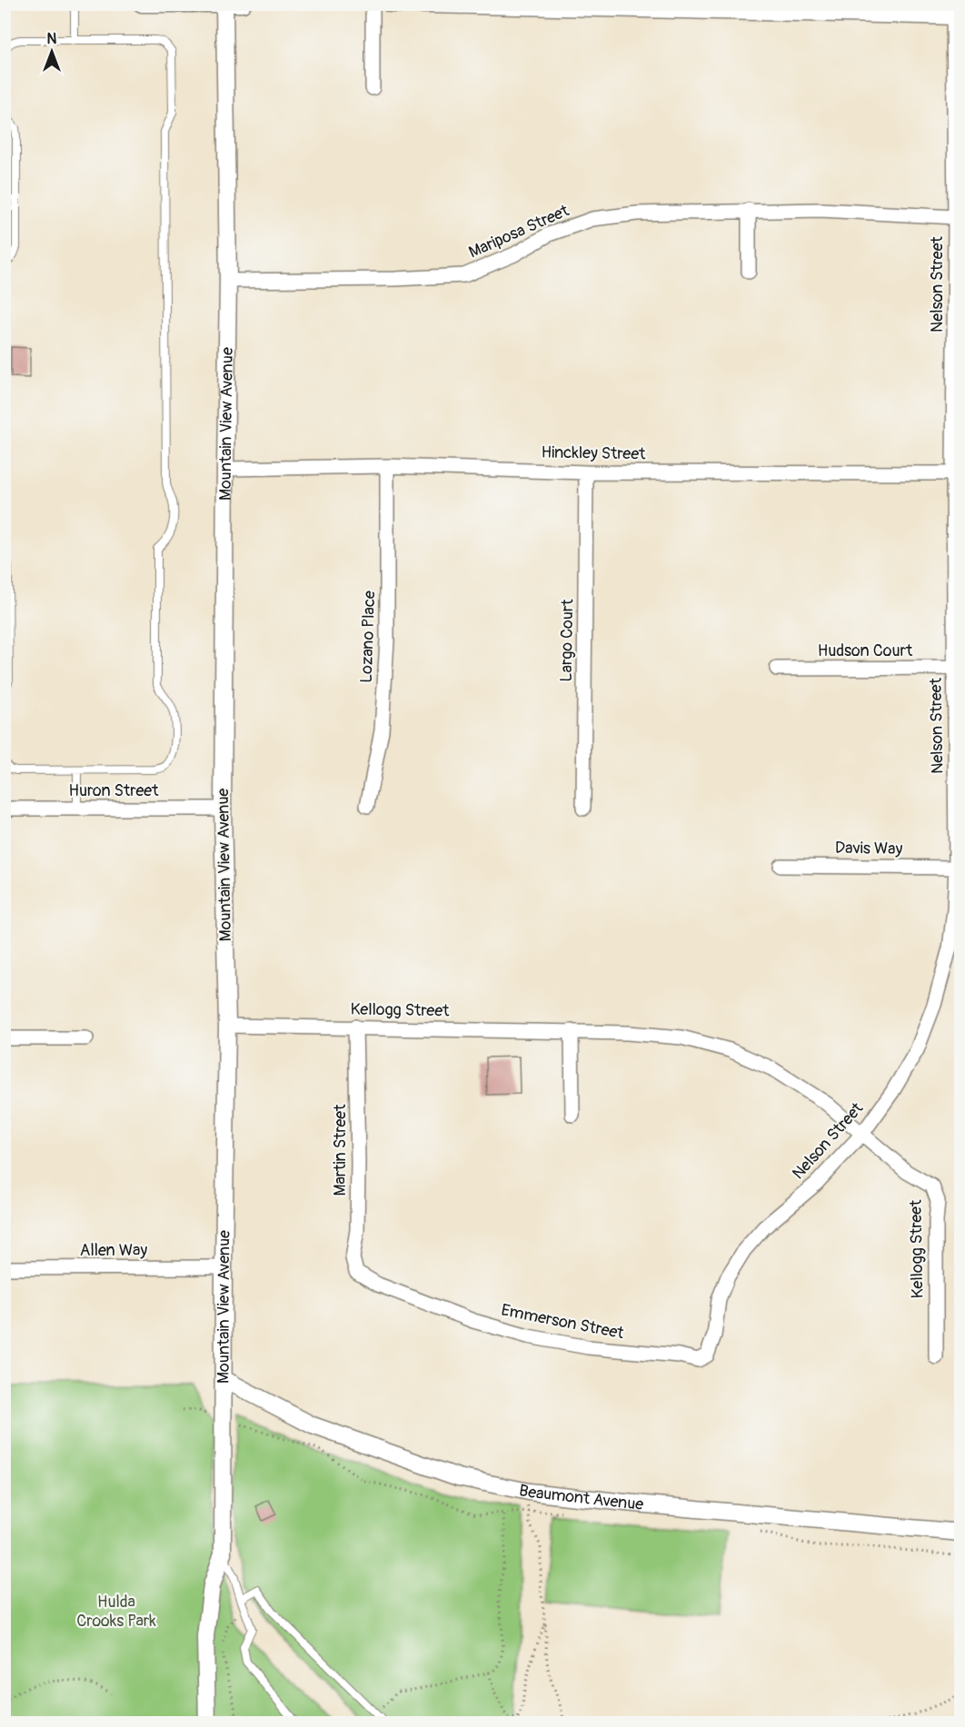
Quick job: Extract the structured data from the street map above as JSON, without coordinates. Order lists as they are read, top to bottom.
{
  "streets": {
    "street": [
      "Mariposa Street",
      "Nelson Street",
      "Mountain View Avenue",
      "Hinckley Street",
      "Lozano Place",
      "Largo Court",
      "Hudson Court",
      "Huron Street",
      "Davis Way",
      "Kellogg Street",
      "Martin Street",
      "Allen Way",
      "Emmerson Street",
      "Beaumont Avenue"
    ]
  },
  "crossings": [
    ["Mariposa Street", "Nelson Street"],
    ["Mariposa Street", "Mountain View Avenue"],
    ["Nelson Street", "Hinckley Street"],
    ["Nelson Street", "Hudson Court"],
    ["Nelson Street", "Davis Way"],
    ["Nelson Street", "Kellogg Street"],
    ["Nelson Street", "Emmerson Street"],
    ["Mountain View Avenue", "Hinckley Street"],
    ["Mountain View Avenue", "Huron Street"],
    ["Mountain View Avenue", "Kellogg Street"],
    ["Mountain View Avenue", "Allen Way"],
    ["Mountain View Avenue", "Beaumont Avenue"],
    ["Hinckley Street", "Lozano Place"],
    ["Hinckley Street", "Largo Court"],
    ["Kellogg Street", "Martin Street"],
    ["Martin Street", "Emmerson Street"]
  ],
  "parks": ["Hulda Crooks Park"],
  "north": "top"
}
